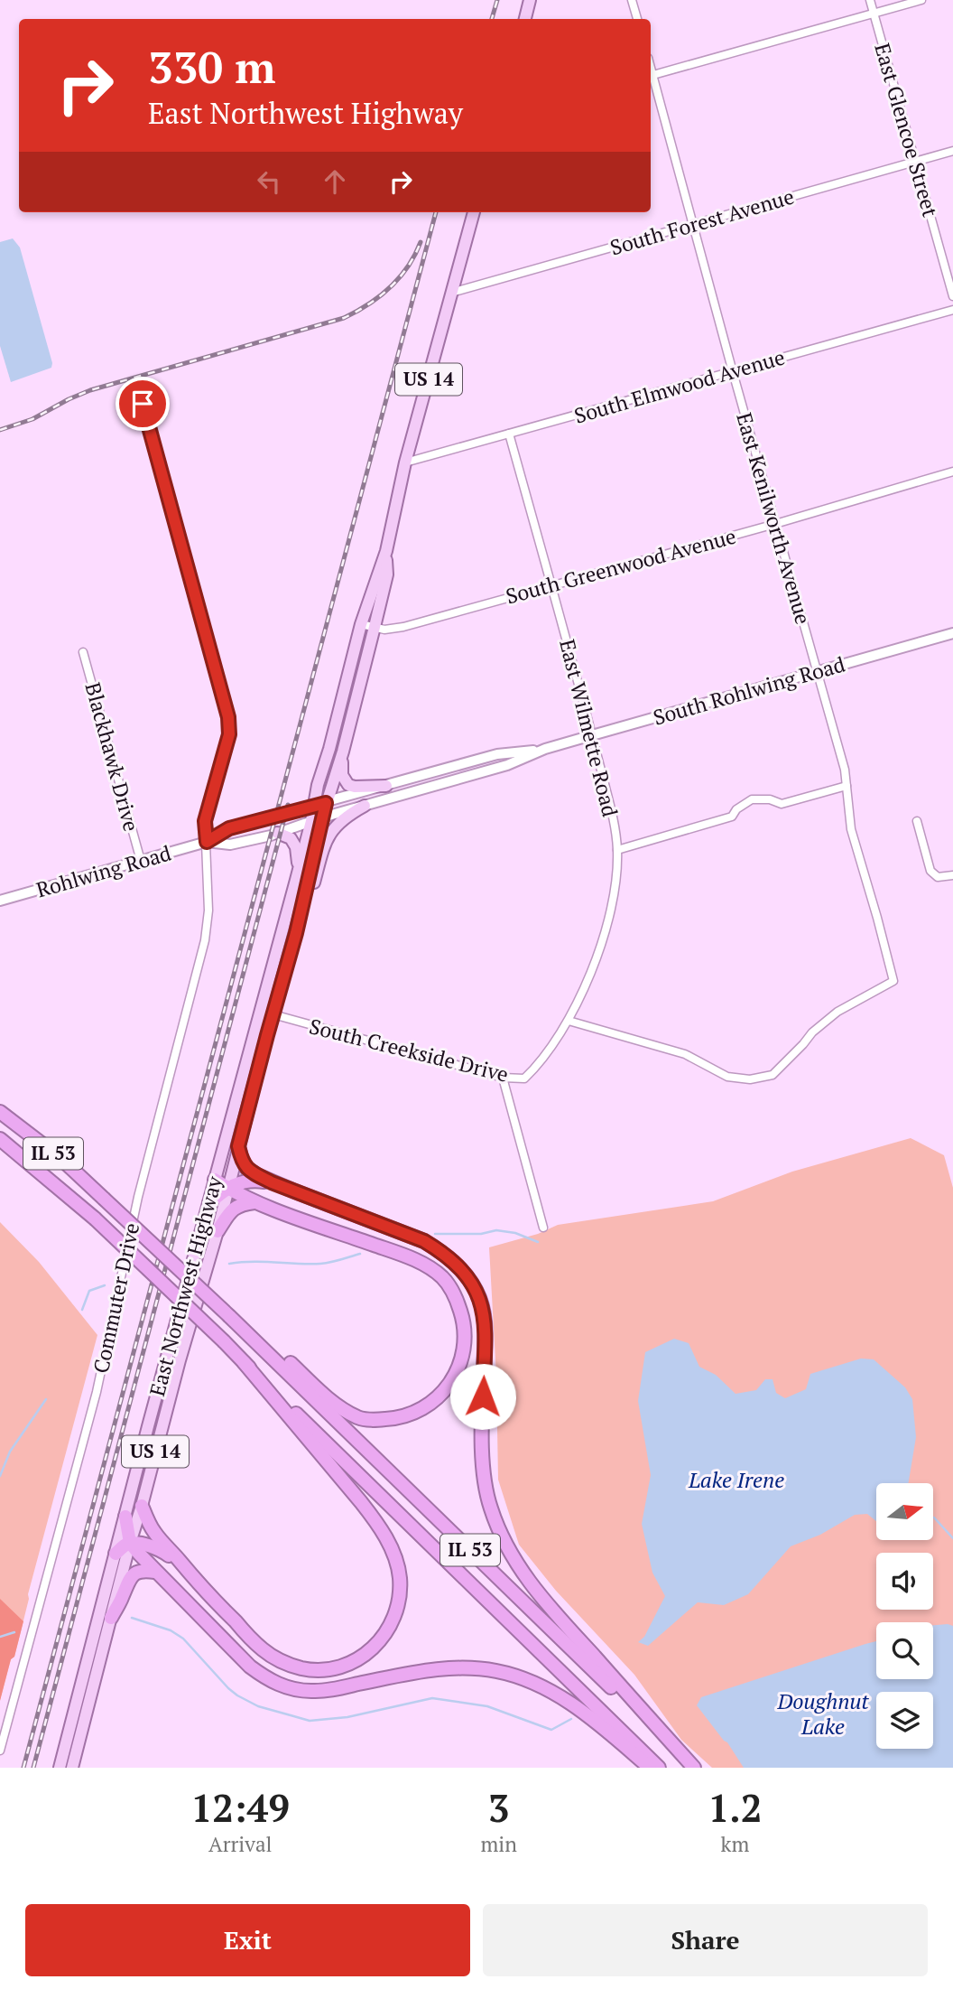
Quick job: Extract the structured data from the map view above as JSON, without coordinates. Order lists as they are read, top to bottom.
{
  "streets": {
    "highway": ["IL 53"],
    "main road": ["US 14", "East Northwest Highway"],
    "street": [
      "East Glencoe Street",
      "South Forest Avenue",
      "South Elmwood Avenue",
      "East Kenilworth Avenue",
      "South Greenwood Avenue",
      "South Rohlwing Road",
      "East Wilmette Road",
      "Blackhawk Drive",
      "Rohlwing Road",
      "South Creekside Drive",
      "Commuter Drive"
    ]
  },
  "crossings": [
    ["East Glencoe Street", "South Forest Avenue"],
    ["South Forest Avenue", "East Kenilworth Avenue"],
    ["South Forest Avenue", "East Northwest Highway"],
    ["South Elmwood Avenue", "East Kenilworth Avenue"],
    ["South Elmwood Avenue", "East Wilmette Road"],
    ["South Elmwood Avenue", "East Northwest Highway"],
    ["East Kenilworth Avenue", "South Greenwood Avenue"],
    ["East Kenilworth Avenue", "South Rohlwing Road"],
    ["East Kenilworth Avenue", "East Wilmette Road"],
    ["East Kenilworth Avenue", "South Creekside Drive"],
    ["South Greenwood Avenue", "East Wilmette Road"],
    ["South Greenwood Avenue", "East Northwest Highway"],
    ["South Rohlwing Road", "East Wilmette Road"],
    ["South Rohlwing Road", "Rohlwing Road"],
    ["South Rohlwing Road", "East Northwest Highway"],
    ["East Wilmette Road", "South Creekside Drive"],
    ["Blackhawk Drive", "Rohlwing Road"],
    ["Rohlwing Road", "East Northwest Highway"],
    ["Rohlwing Road", "Commuter Drive"],
    ["South Creekside Drive", "East Northwest Highway"]
  ],
  "water": ["Lake Irene", "Doughnut Lake"],
  "north": "right",
  "page": {
    "turn": ["330 m", "East Northwest Highway"],
    "eta": [
      "12:49",
      "Arrival",
      "3",
      "min",
      "1.2",
      "km"
    ],
    "buttons": ["Exit", "Share"]
  }
}
